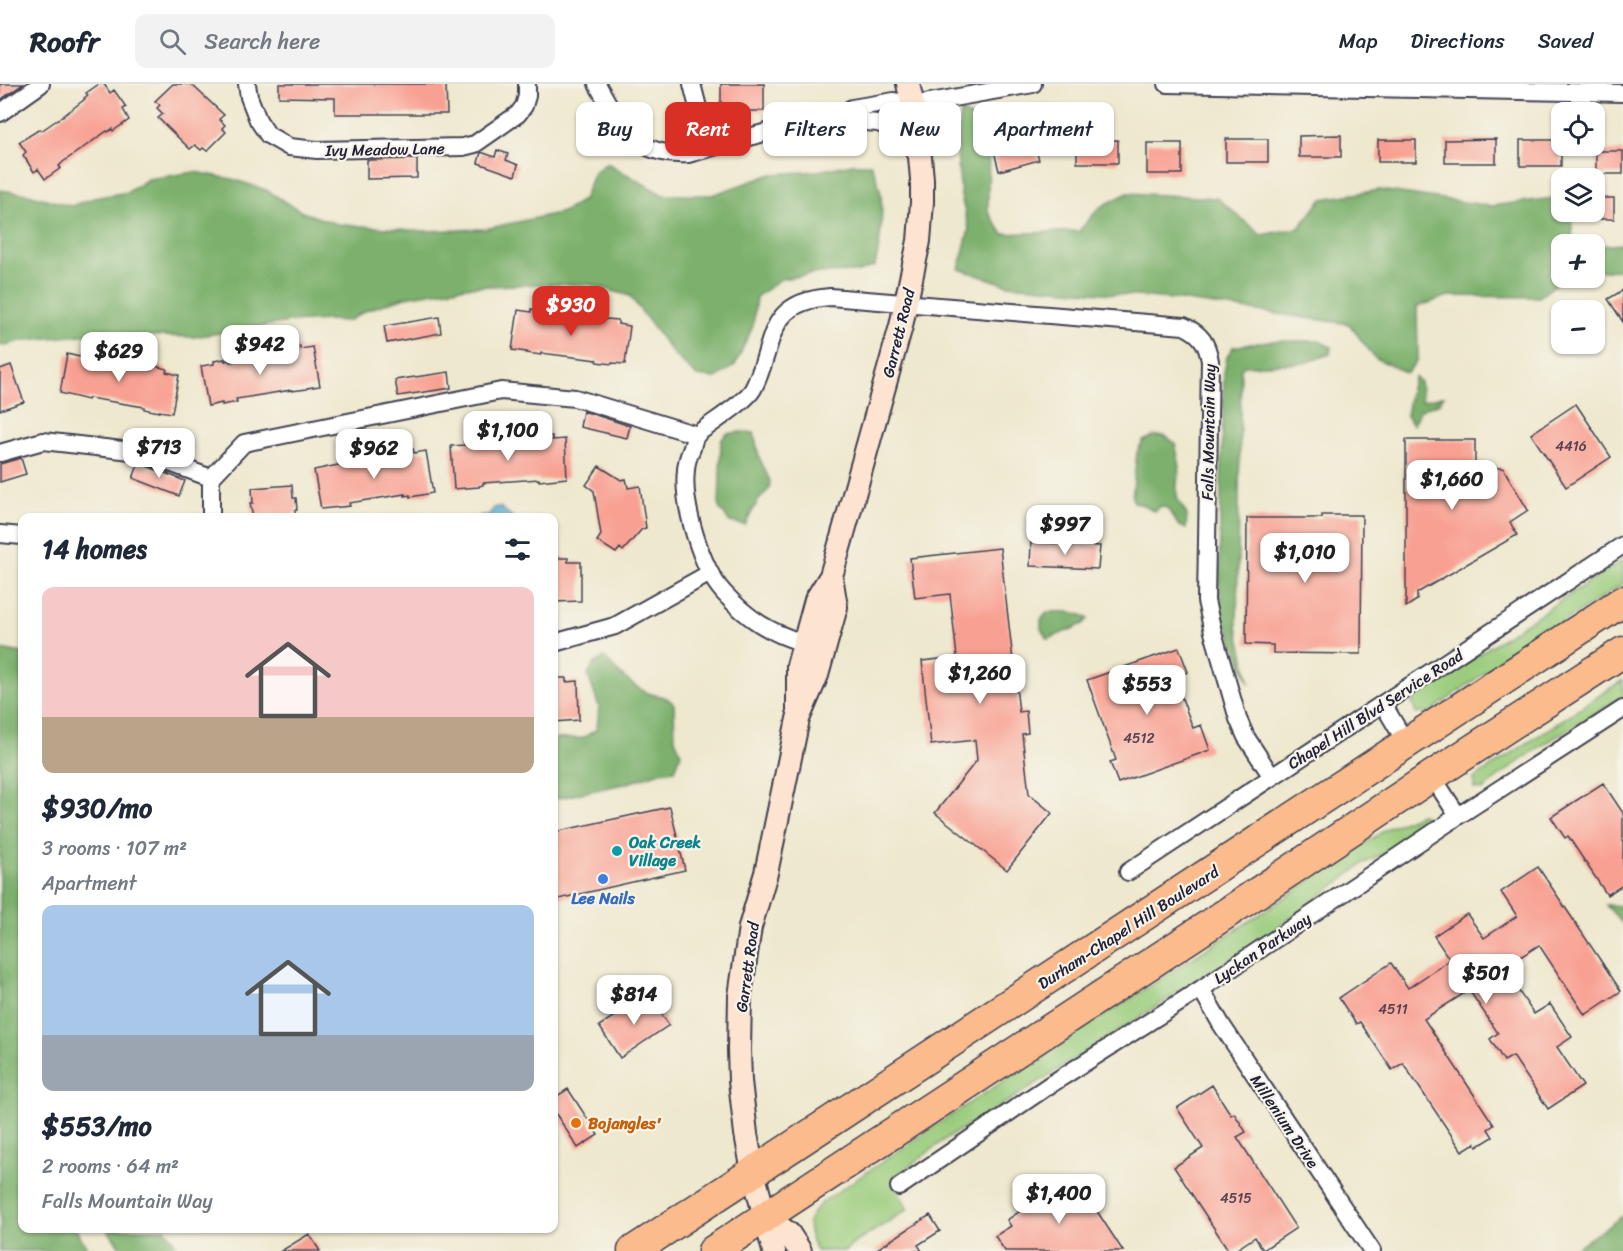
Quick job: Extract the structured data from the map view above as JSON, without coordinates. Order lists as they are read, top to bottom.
{
  "streets": {
    "highway": ["Durham-Chapel Hill Boulevard"],
    "street": [
      "Ivy Meadow Lane",
      "Garrett Road",
      "Falls Mountain Way",
      "Chapel Hill Blvd Service Road",
      "Lyckan Parkway",
      "Millenium Drive"
    ]
  },
  "crossings": [
    ["Garrett Road", "Falls Mountain Way"],
    ["Garrett Road", "Durham-Chapel Hill Boulevard"],
    ["Falls Mountain Way", "Chapel Hill Blvd Service Road"],
    ["Lyckan Parkway", "Millenium Drive"]
  ],
  "places": ["Oak Creek Village", "Lee Nails", "Bojangles'"],
  "house_numbers": [
    "4416",
    "4512",
    "4511",
    "4515"
  ],
  "page": {
    "header": "Roofr",
    "search": "Search here",
    "nav": ["Map", "Directions", "Saved"],
    "map_buttons": ["+", "−"],
    "chip": [
      "Buy",
      "Rent",
      "Filters",
      "New",
      "Apartment"
    ],
    "price": [
      "$930",
      "$942",
      "$629",
      "$1,100",
      "$713",
      "$962",
      "$1,660",
      "$997",
      "$1,010",
      "$1,260",
      "$553",
      "$501",
      "$814",
      "$1,400"
    ],
    "heading": "14 homes",
    "list": [
      {
        "name": "$930/mo",
        "note": "3 rooms · 107 m² · Apartment"
      },
      {
        "name": "$553/mo",
        "note": "2 rooms · 64 m² · Falls Mountain Way"
      }
    ]
  }
}
